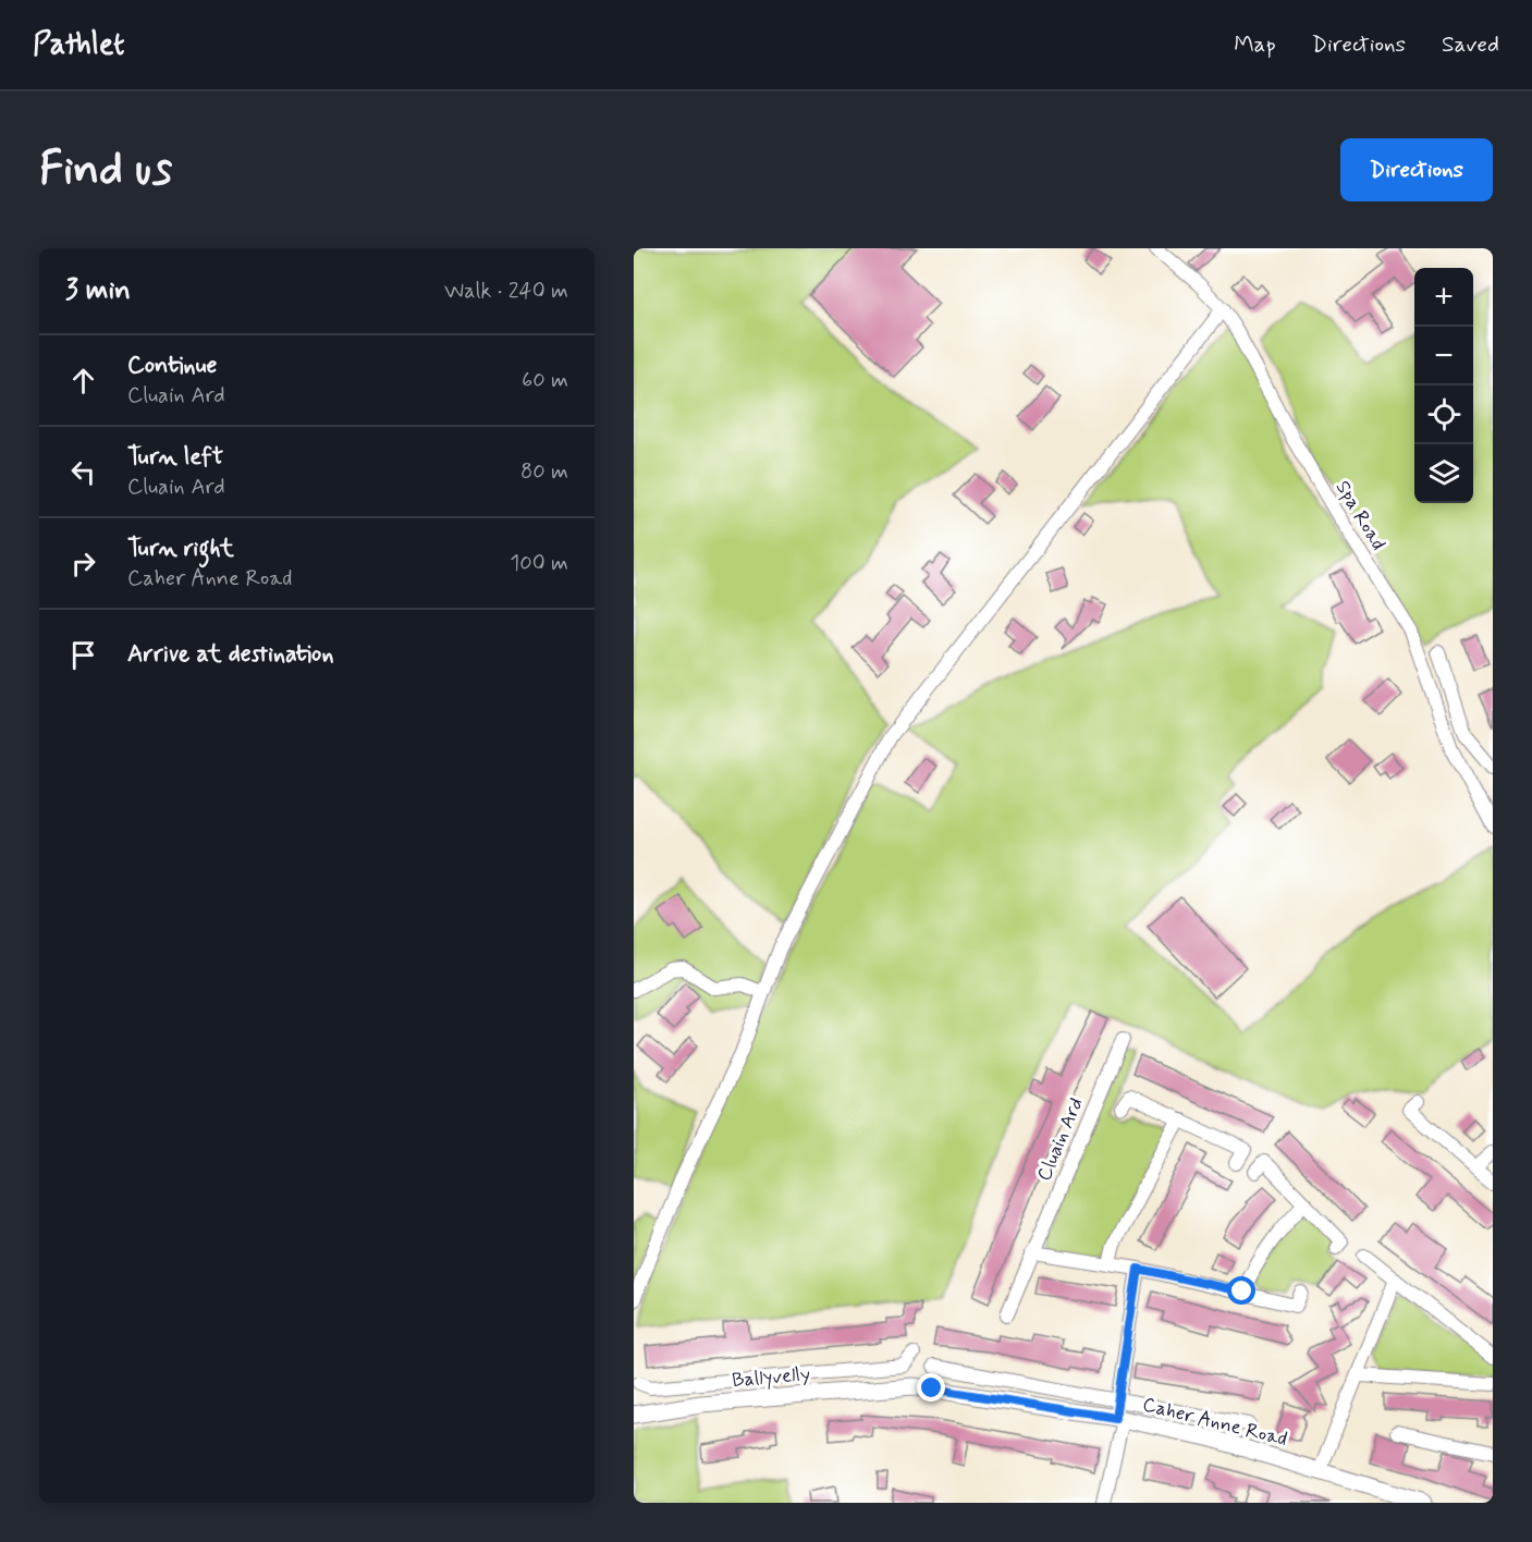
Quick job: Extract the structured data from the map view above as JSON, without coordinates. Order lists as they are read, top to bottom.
{
  "streets": {
    "street": [
      "Spa Road",
      "Cluain Ard",
      "Ballyvelly",
      "Caher Anne Road"
    ]
  },
  "crossings": [
    ["Ballyvelly", "Caher Anne Road"]
  ],
  "page": {
    "header": "Pathlet",
    "nav": ["Map", "Directions", "Saved"],
    "buttons": "Directions",
    "title": "Find us",
    "heading": ["3 min", "Walk · 240 m"],
    "map_buttons": ["+", "−"],
    "list": [
      ["Continue", "Cluain Ard", "60 m"],
      ["Turn left", "Cluain Ard", "80 m"],
      ["Turn right", "Caher Anne Road", "100 m"],
      "Arrive at destination"
    ]
  }
}
